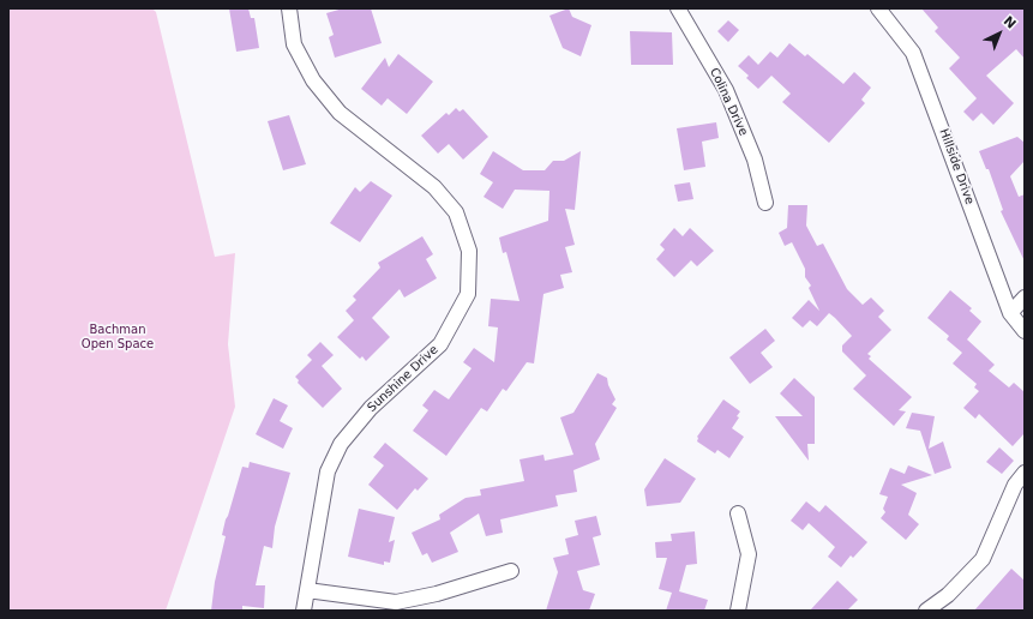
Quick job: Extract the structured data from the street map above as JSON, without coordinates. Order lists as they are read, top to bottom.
{
  "streets": {
    "street": ["Colina Drive", "Hillside Drive", "Sunshine Drive"]
  },
  "parks": ["Bachman Open Space"],
  "north": "top right"
}
